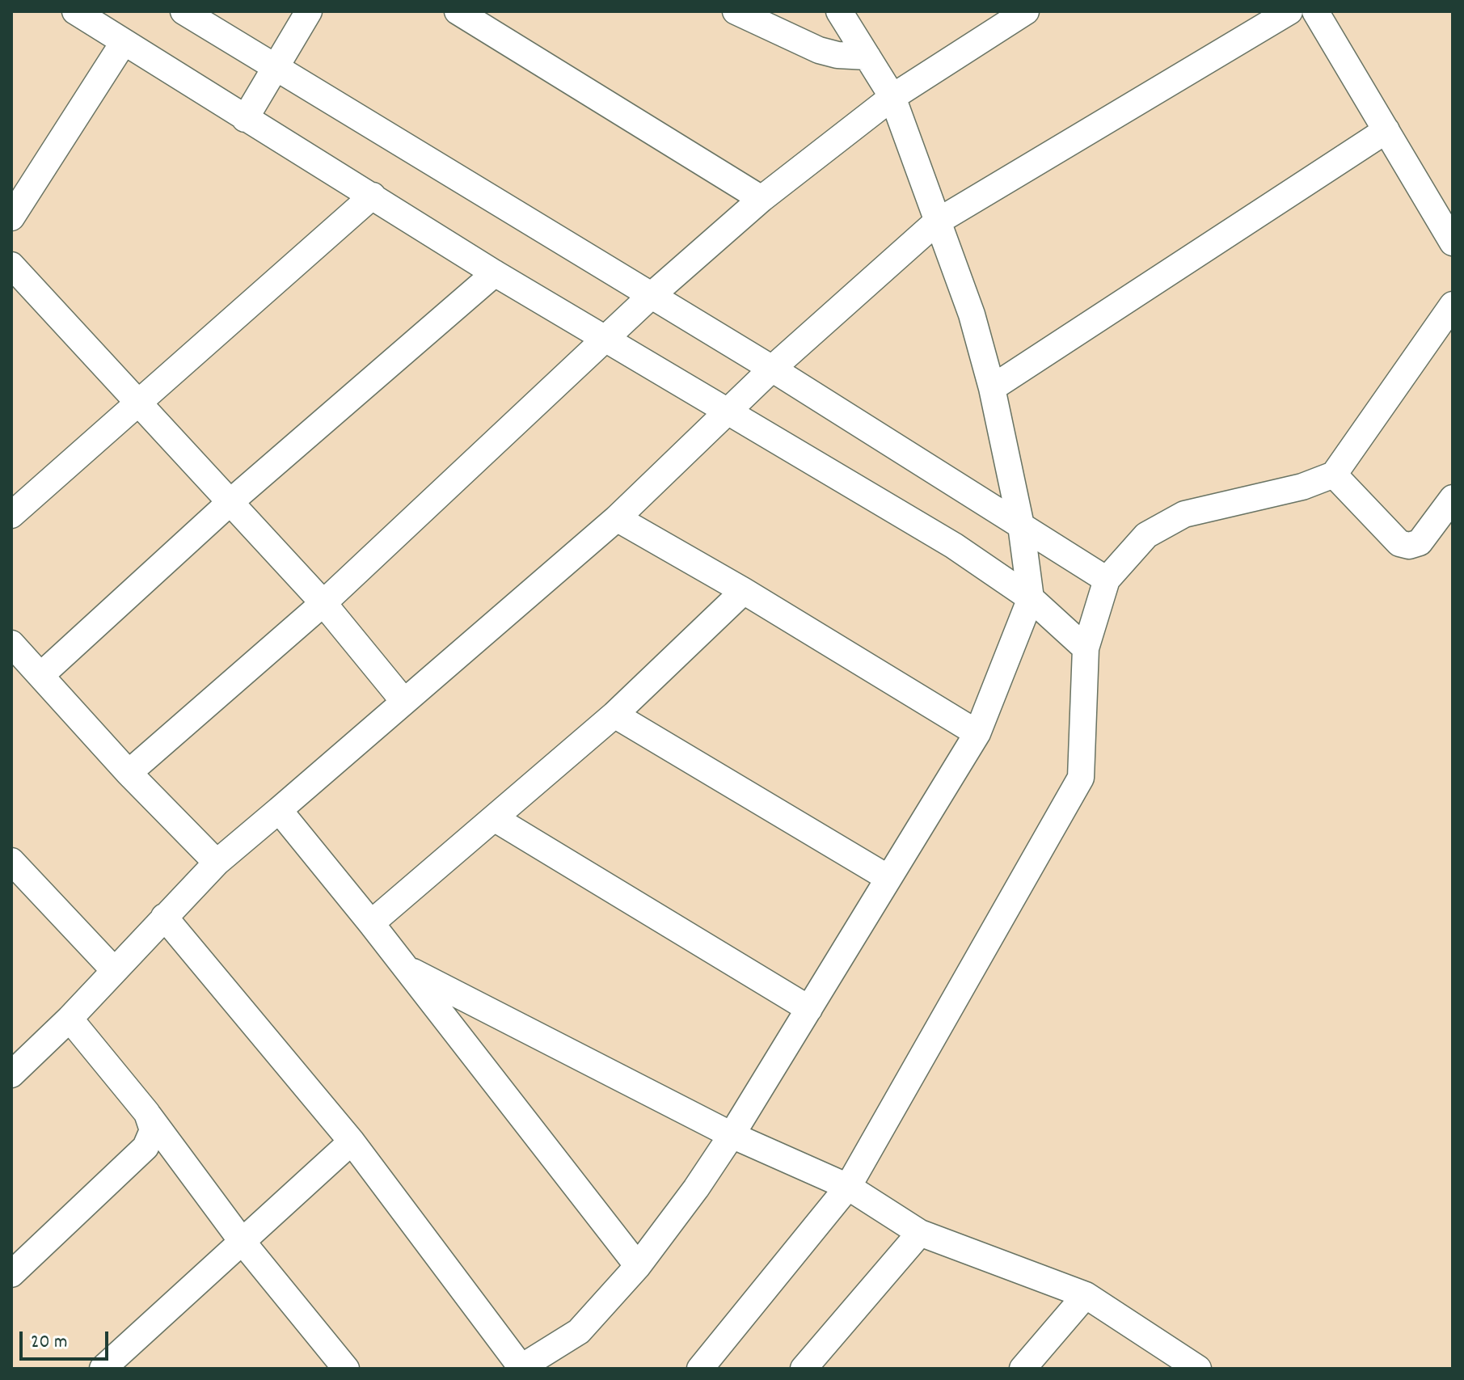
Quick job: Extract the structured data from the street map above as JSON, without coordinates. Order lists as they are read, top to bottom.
{
  "scale_bar": "20 m"
}
